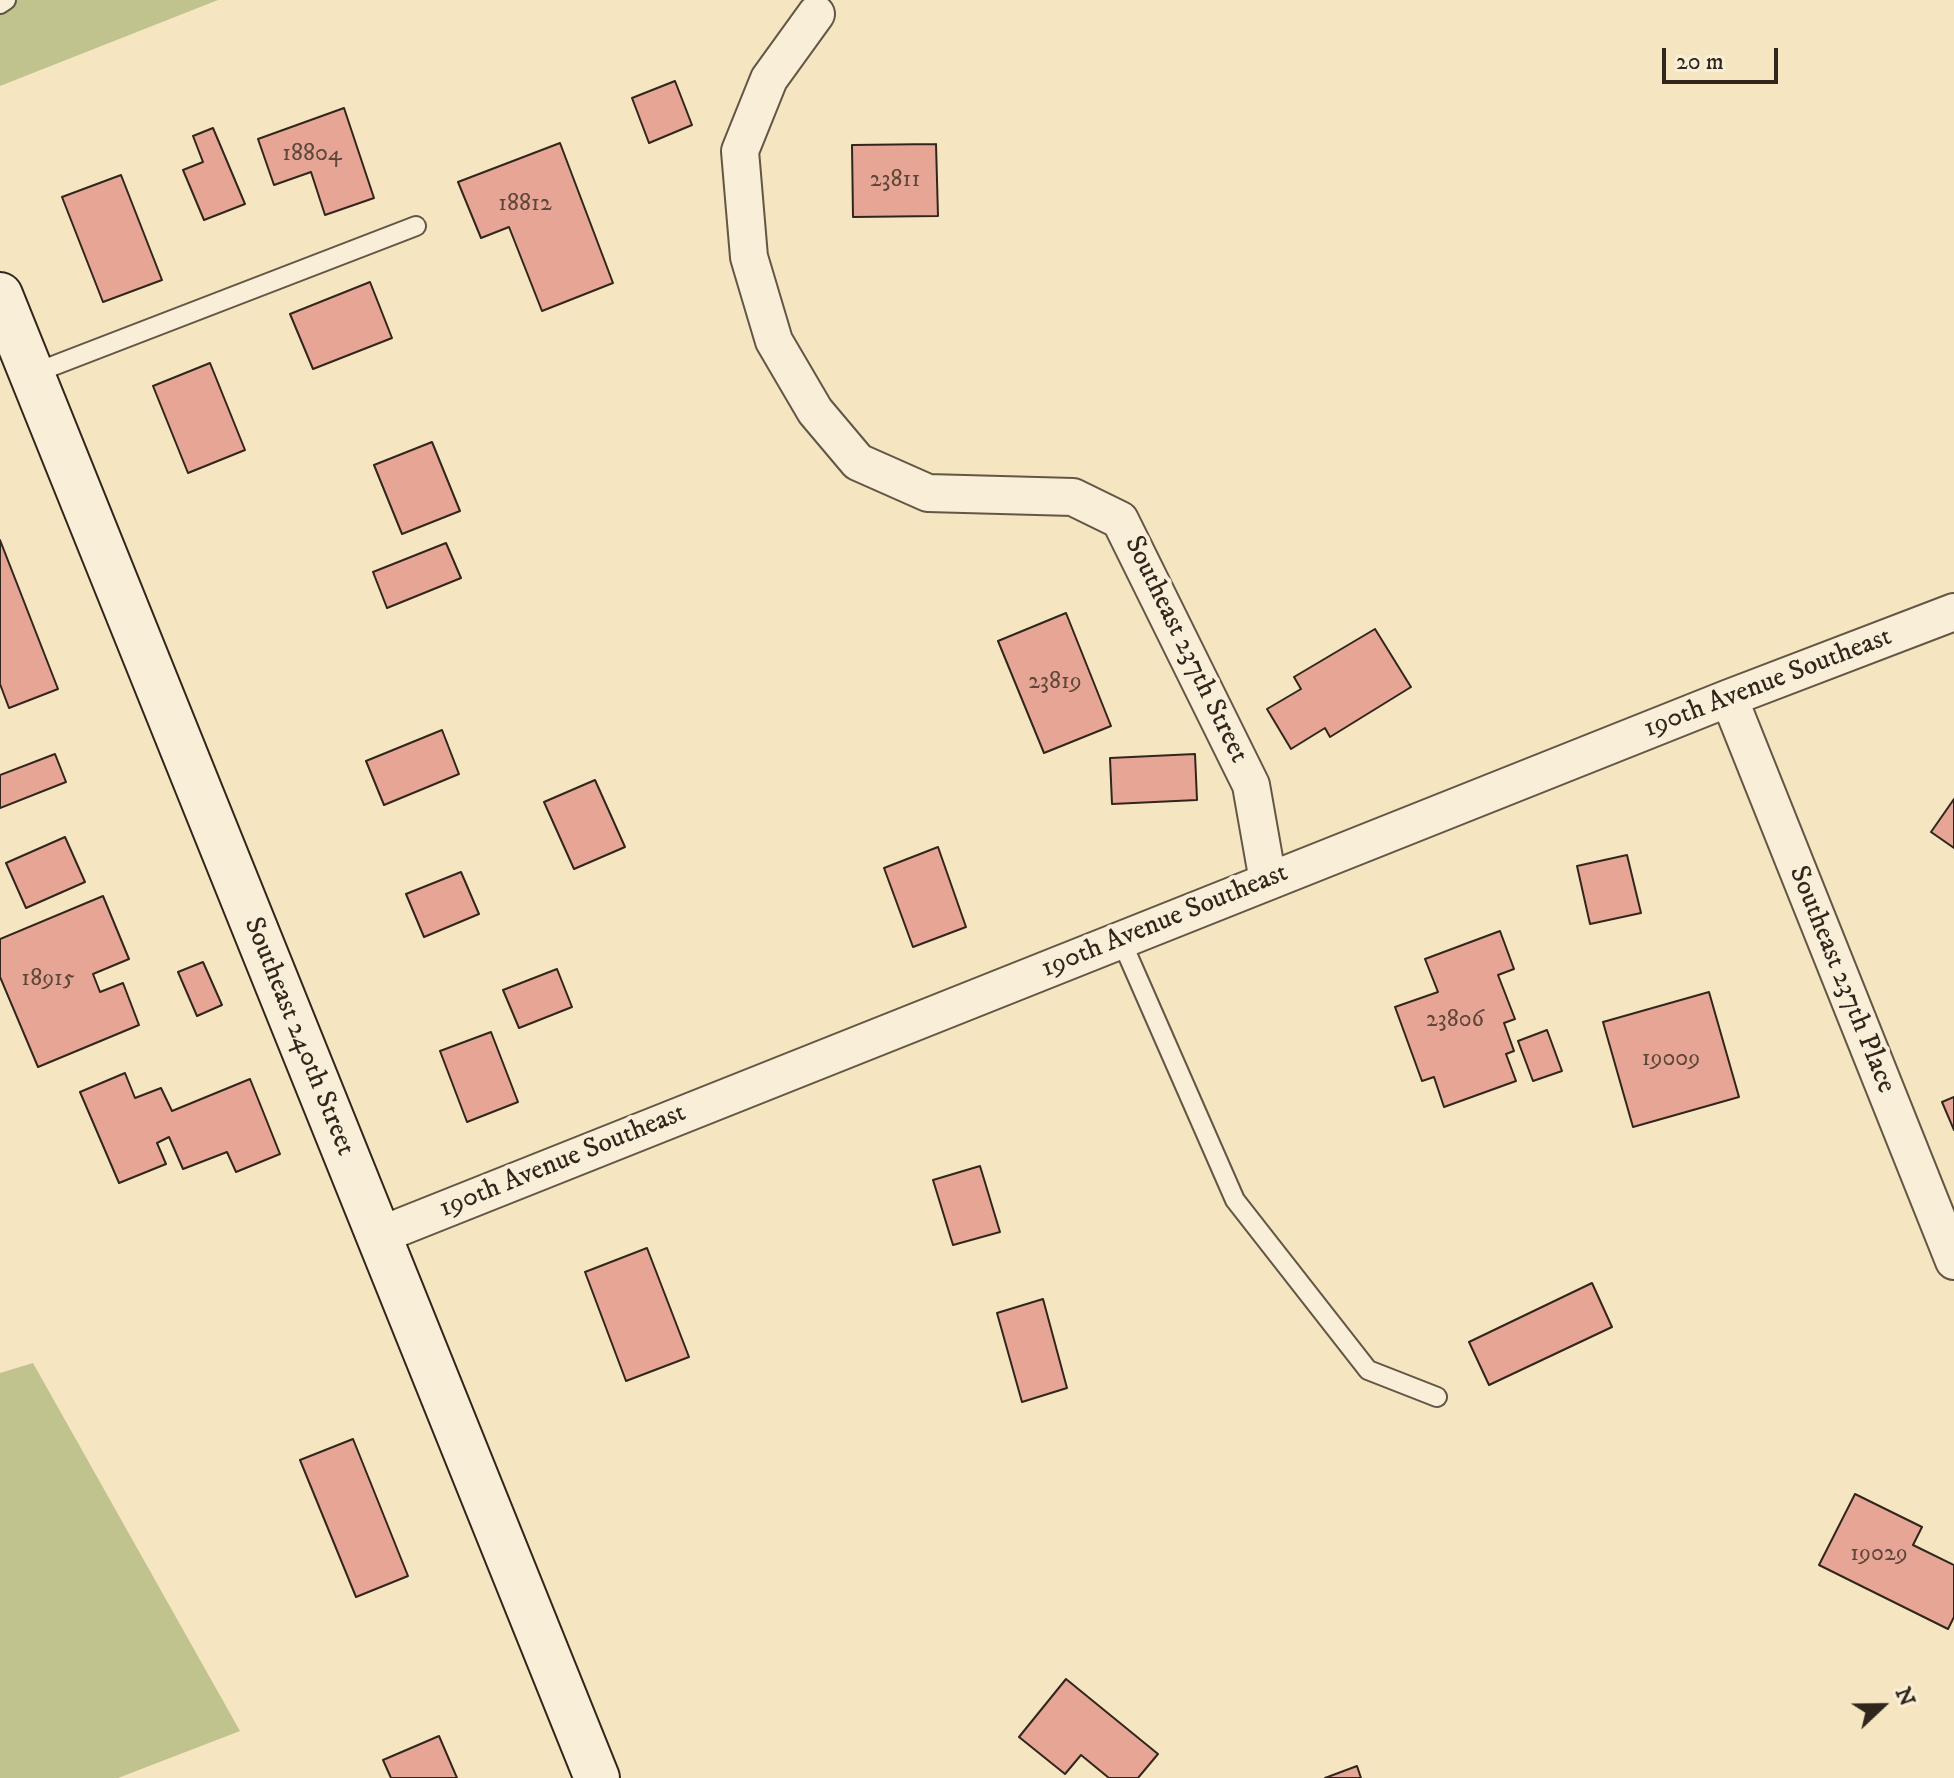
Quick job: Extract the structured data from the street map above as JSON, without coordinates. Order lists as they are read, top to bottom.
{
  "streets": {
    "main road": ["Southeast 240th Street"],
    "street": ["Southeast 237th Street", "190th Avenue Southeast", "Southeast 237th Place"]
  },
  "crossings": [
    ["Southeast 237th Street", "190th Avenue Southeast"],
    ["190th Avenue Southeast", "Southeast 237th Place"],
    ["190th Avenue Southeast", "Southeast 240th Street"]
  ],
  "house_numbers": [
    "18804",
    "23811",
    "18812",
    "23819",
    "18915",
    "23806",
    "19009",
    "19029"
  ],
  "scale_bar": "20 m",
  "north": "right"
}
